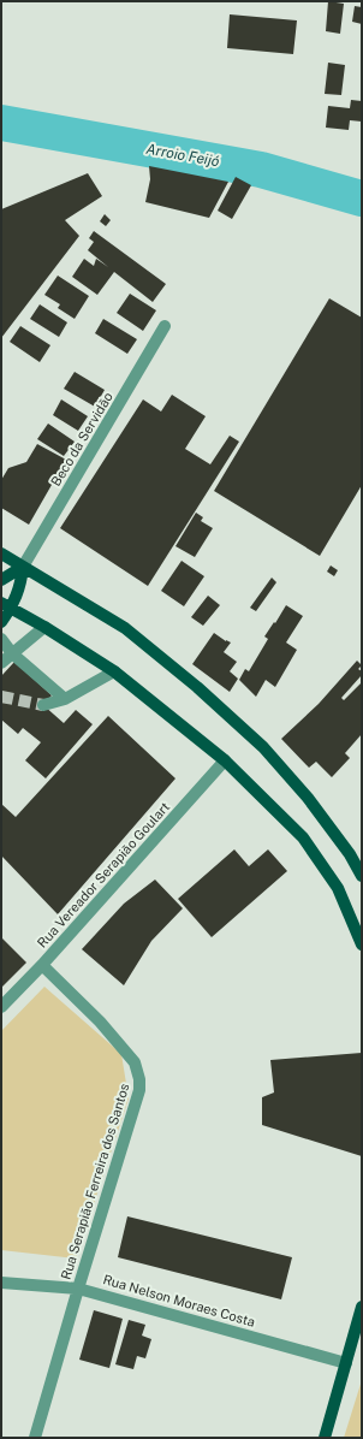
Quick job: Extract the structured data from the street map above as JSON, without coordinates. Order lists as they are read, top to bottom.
{
  "streets": {
    "street": [
      "Beco da Servidão",
      "Rua Vereador Serapião Goulart",
      "Rua Serapião Ferreira dos Santos",
      "Rua Nelson Moraes Costa"
    ]
  },
  "crossings": [
    ["Rua Vereador Serapião Goulart", "Rua Serapião Ferreira dos Santos"],
    ["Rua Serapião Ferreira dos Santos", "Rua Nelson Moraes Costa"]
  ],
  "water": ["Arroio Feijó"]
}
